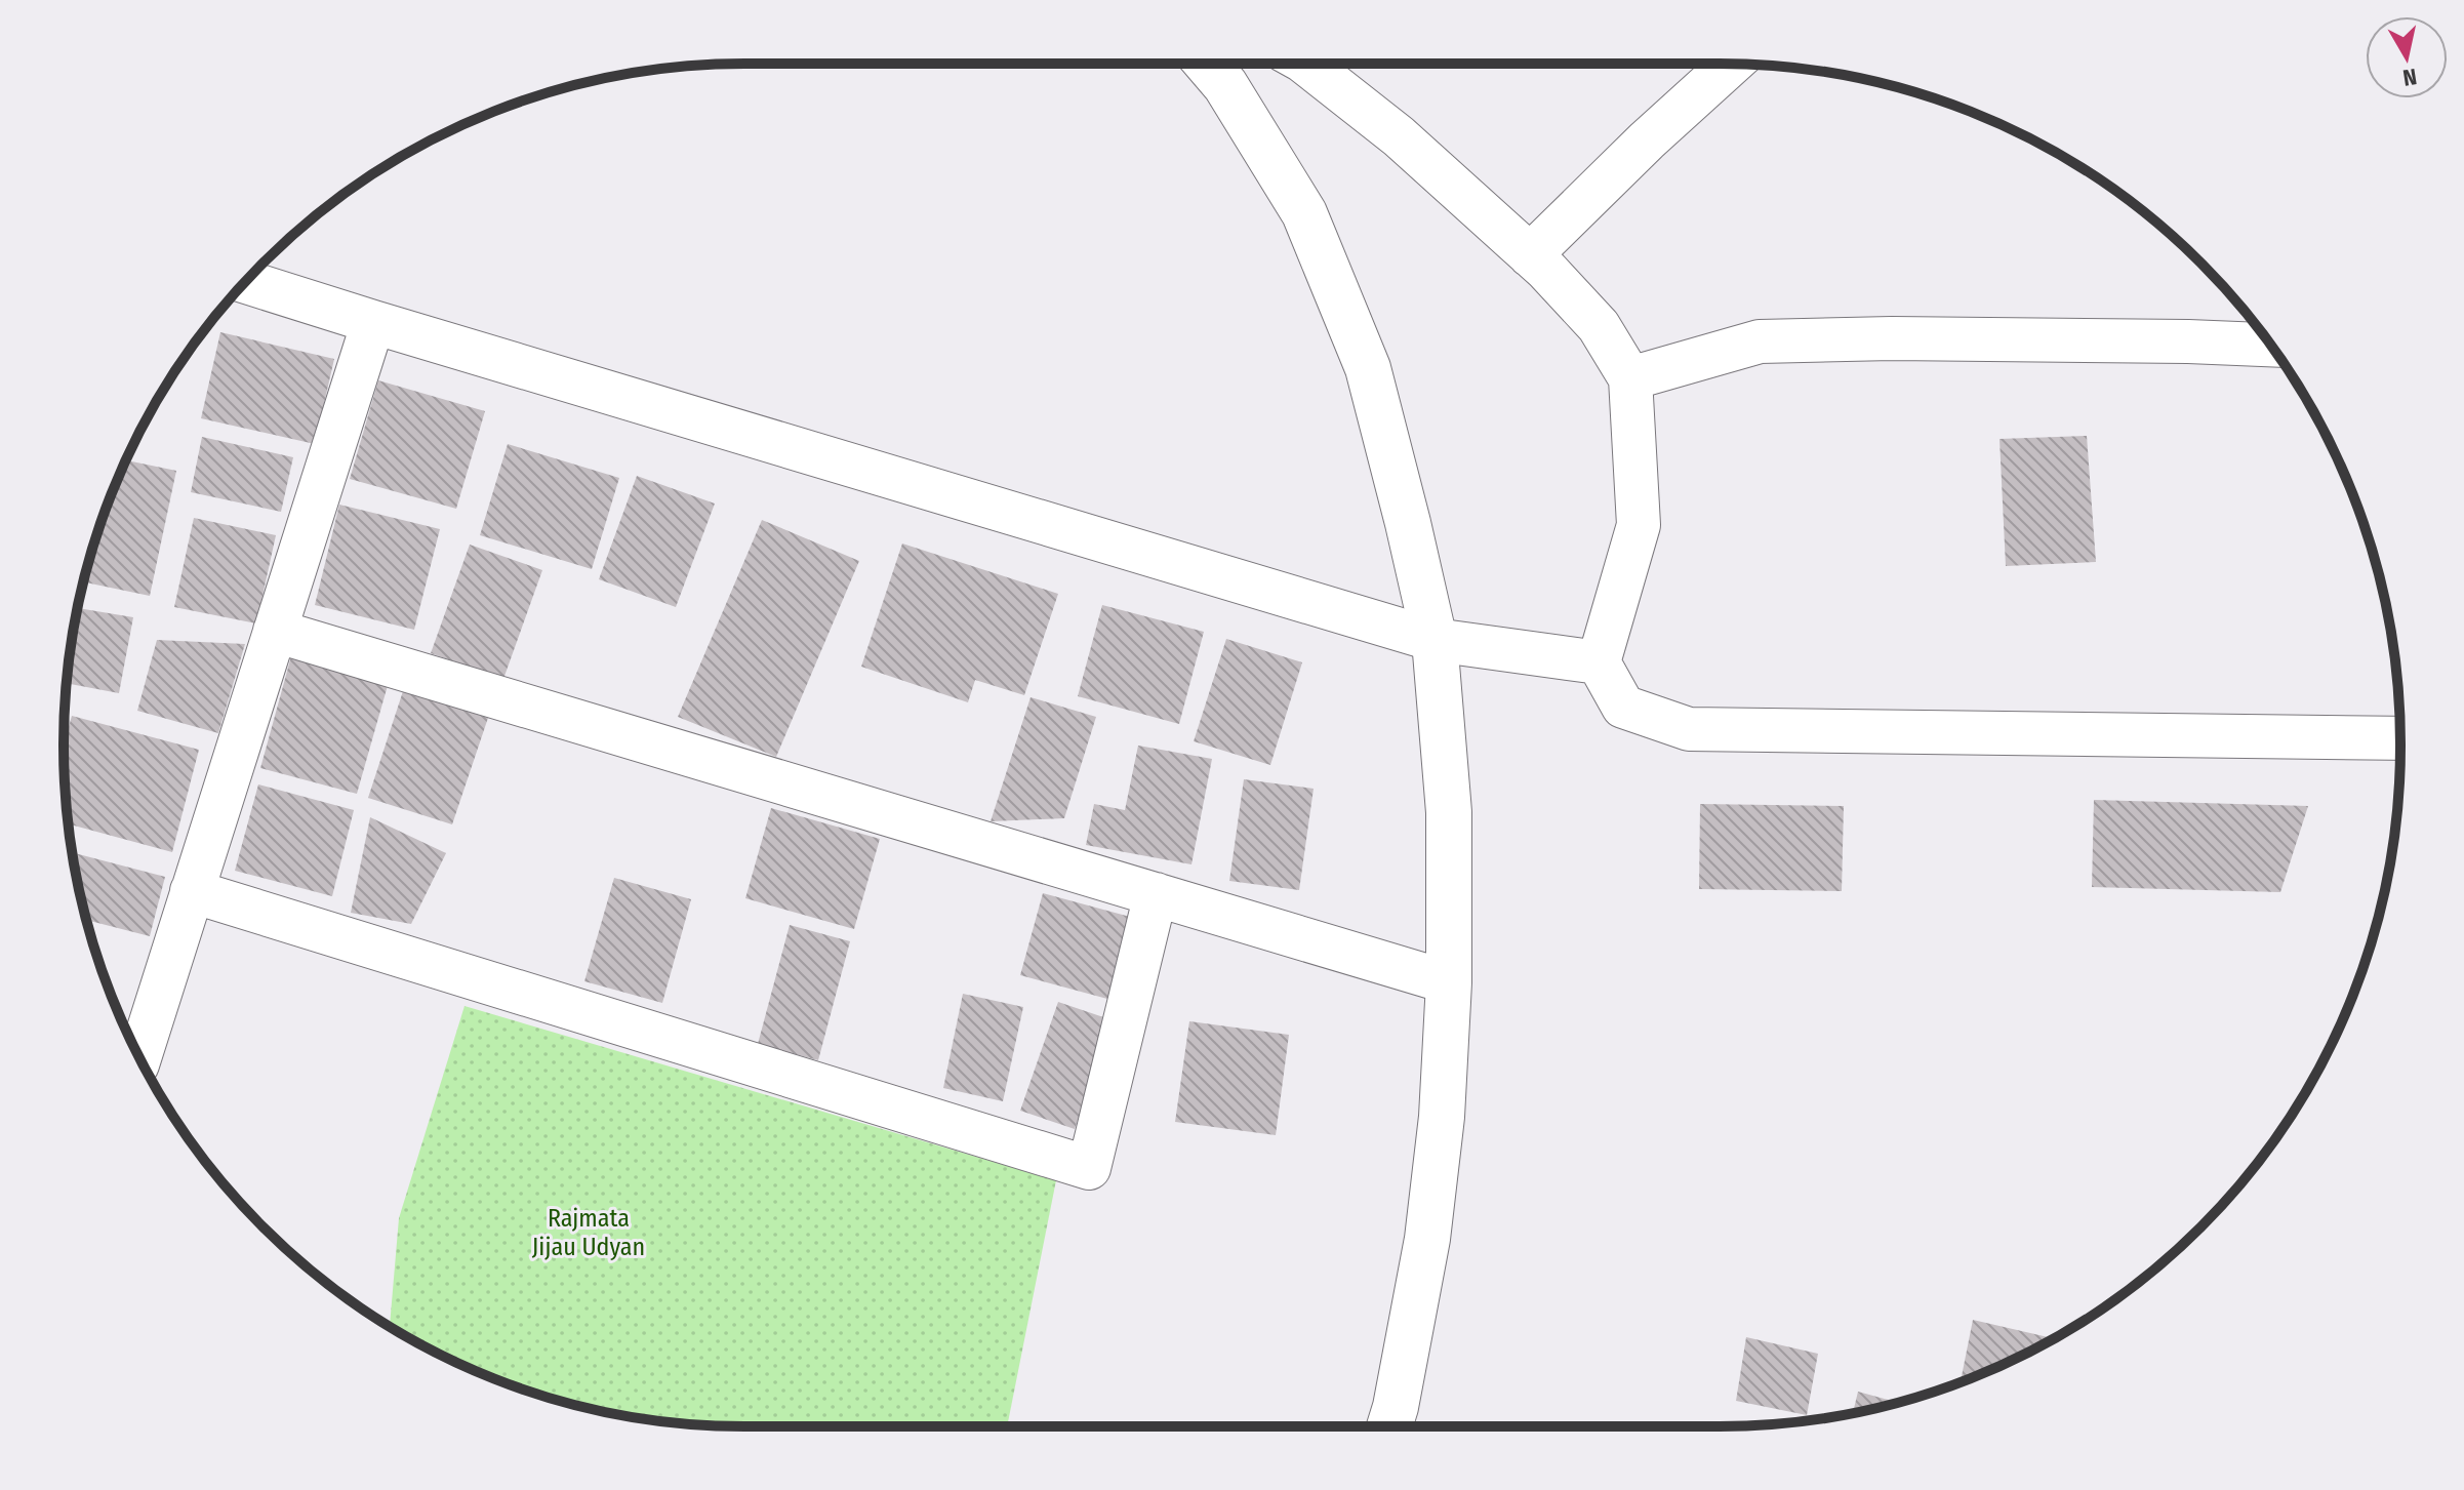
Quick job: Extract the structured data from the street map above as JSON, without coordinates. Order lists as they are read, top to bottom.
{
  "parks": ["Rajmata Jijau Udyan"],
  "north": "bottom"
}
